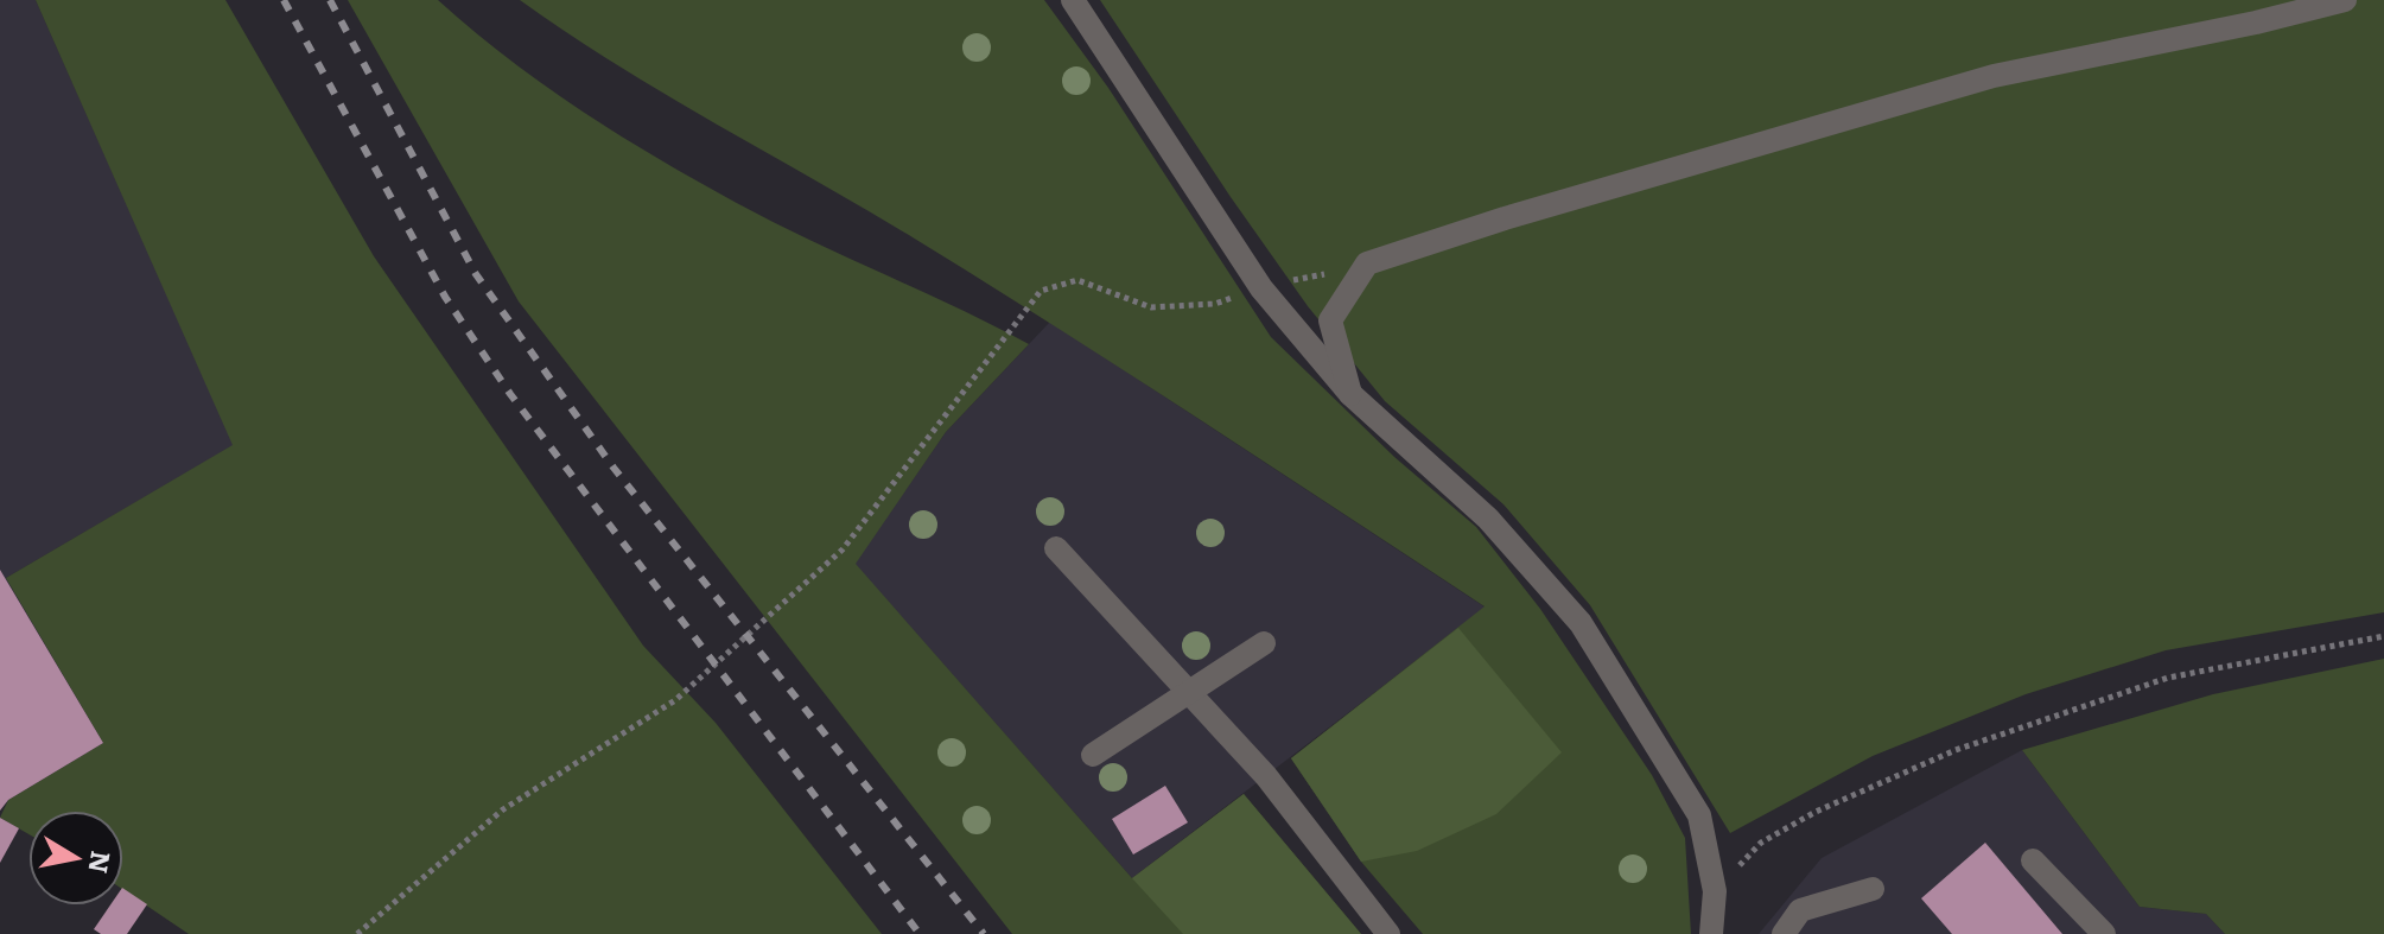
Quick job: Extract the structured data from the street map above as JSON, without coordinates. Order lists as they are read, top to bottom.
{
  "north": "right"
}
